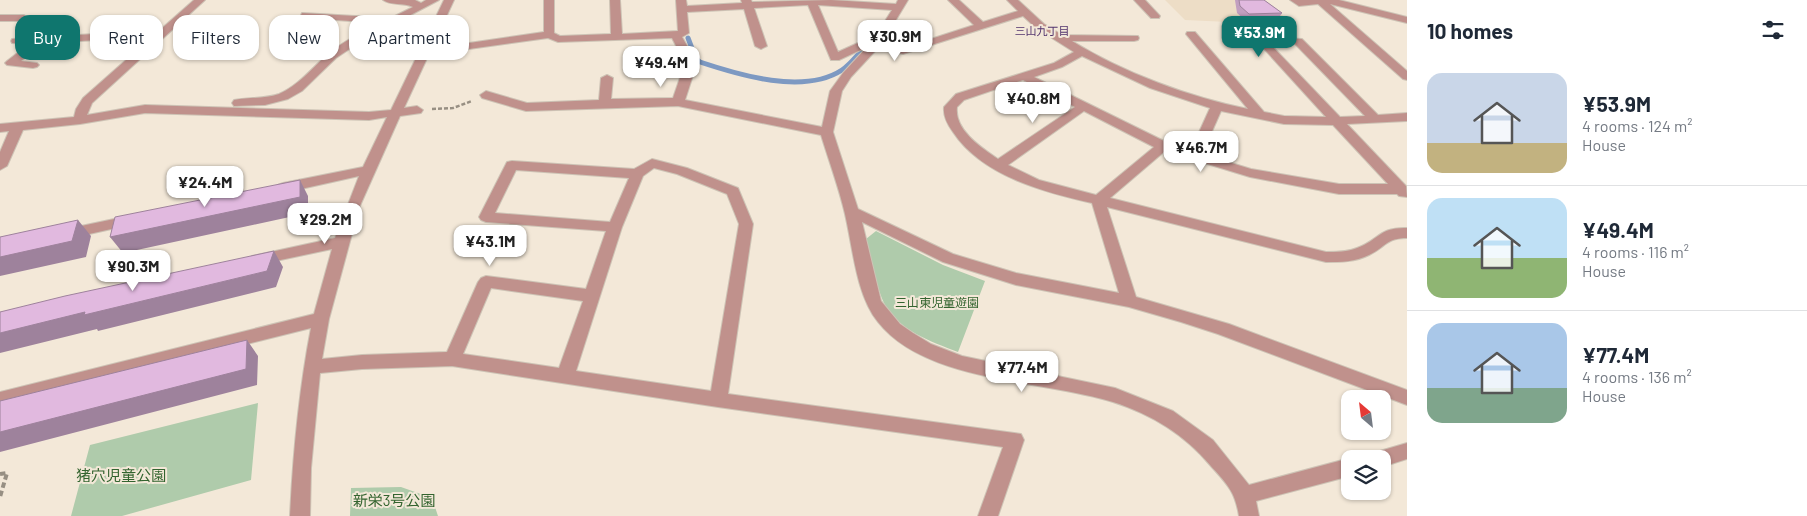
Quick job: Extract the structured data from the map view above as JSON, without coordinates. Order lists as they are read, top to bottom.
{
  "districts": ["三山九丁目"],
  "parks": ["三山東児童遊園", "猪穴児童公園", "新栄3号公園"],
  "north": "top left",
  "page": {
    "heading": "10 homes",
    "chip": [
      "Buy",
      "Rent",
      "Filters",
      "New",
      "Apartment"
    ],
    "price": [
      "¥53.9M",
      "¥30.9M",
      "¥49.4M",
      "¥40.8M",
      "¥46.7M",
      "¥24.4M",
      "¥29.2M",
      "¥43.1M",
      "¥90.3M",
      "¥77.4M"
    ],
    "list": [
      {
        "name": "¥53.9M",
        "note": "4 rooms · 124 m² · House"
      },
      {
        "name": "¥49.4M",
        "note": "4 rooms · 116 m² · House"
      },
      {
        "name": "¥77.4M",
        "note": "4 rooms · 136 m² · House"
      }
    ]
  }
}
